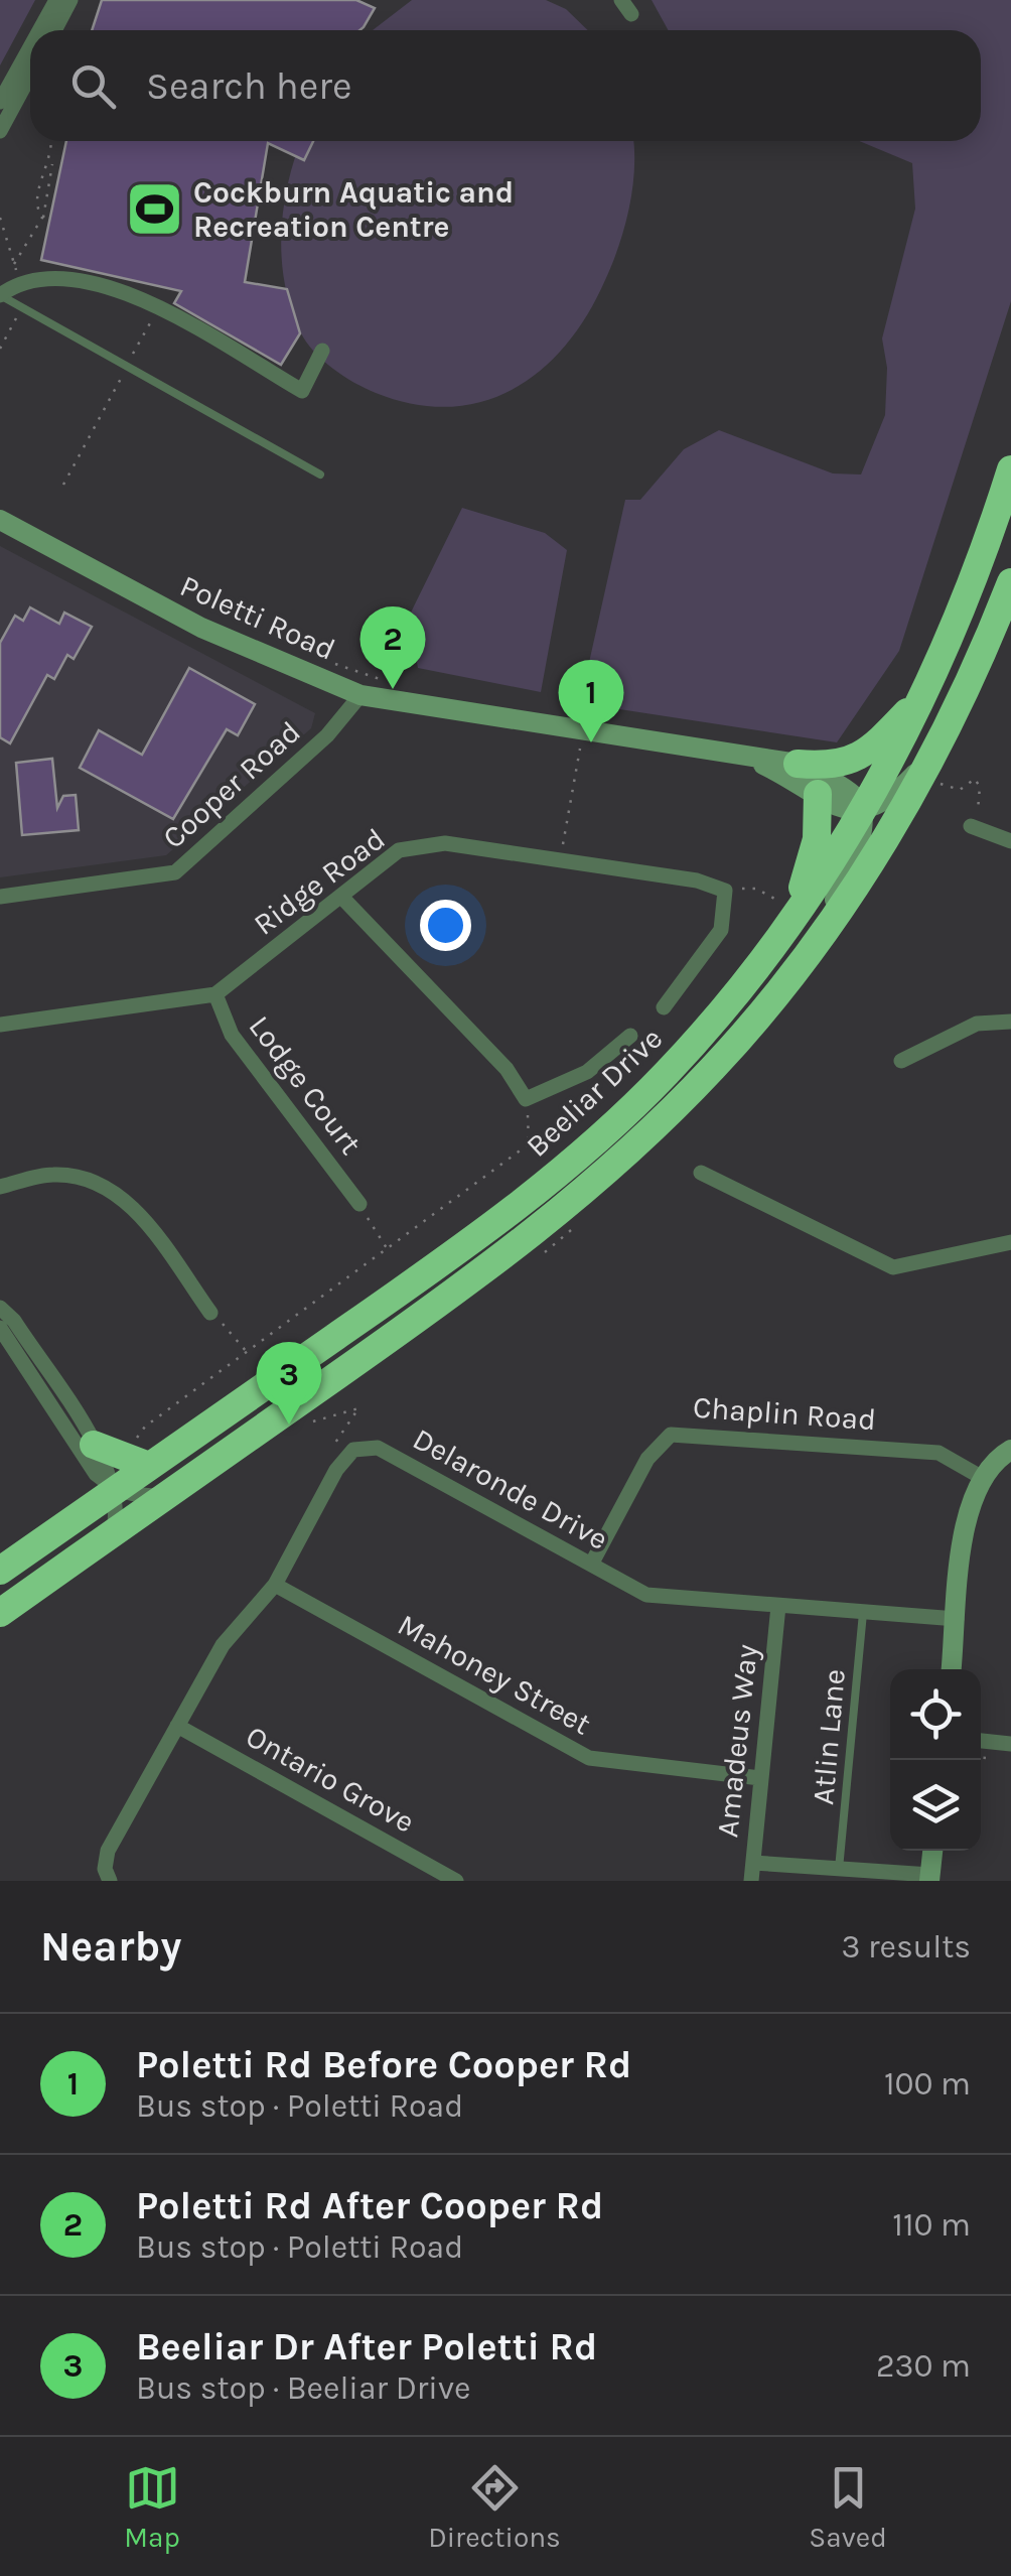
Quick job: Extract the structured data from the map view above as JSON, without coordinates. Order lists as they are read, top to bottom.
{
  "streets": {
    "highway": ["Beeliar Drive"],
    "main road": ["Poletti Road"],
    "street": [
      "Cooper Road",
      "Ridge Road",
      "Lodge Court",
      "Chaplin Road",
      "Delaronde Drive",
      "Mahoney Street",
      "Amadeus Way",
      "Ontario Grove"
    ],
    "lane": ["Atlin Lane"]
  },
  "crossings": [
    ["Poletti Road", "Cooper Road"],
    ["Poletti Road", "Beeliar Drive"],
    ["Ridge Road", "Lodge Court"],
    ["Chaplin Road", "Delaronde Drive"],
    ["Delaronde Drive", "Mahoney Street"],
    ["Delaronde Drive", "Atlin Lane"],
    ["Delaronde Drive", "Amadeus Way"],
    ["Delaronde Drive", "Ontario Grove"],
    ["Mahoney Street", "Amadeus Way"]
  ],
  "places": {
    "sports": ["Cockburn Aquatic and Recreation Centre"]
  },
  "page": {
    "search": "Search here",
    "pins": ["2", "1", "3"],
    "heading": ["Nearby", "3 results"],
    "list": [
      {
        "mark": "1",
        "name": "Poletti Rd Before Cooper Rd",
        "note": "Bus stop · Poletti Road",
        "value": "100 m"
      },
      {
        "mark": "2",
        "name": "Poletti Rd After Cooper Rd",
        "note": "Bus stop · Poletti Road",
        "value": "110 m"
      },
      {
        "mark": "3",
        "name": "Beeliar Dr After Poletti Rd",
        "note": "Bus stop · Beeliar Drive",
        "value": "230 m"
      }
    ],
    "nav": ["Map", "Directions", "Saved"]
  }
}
